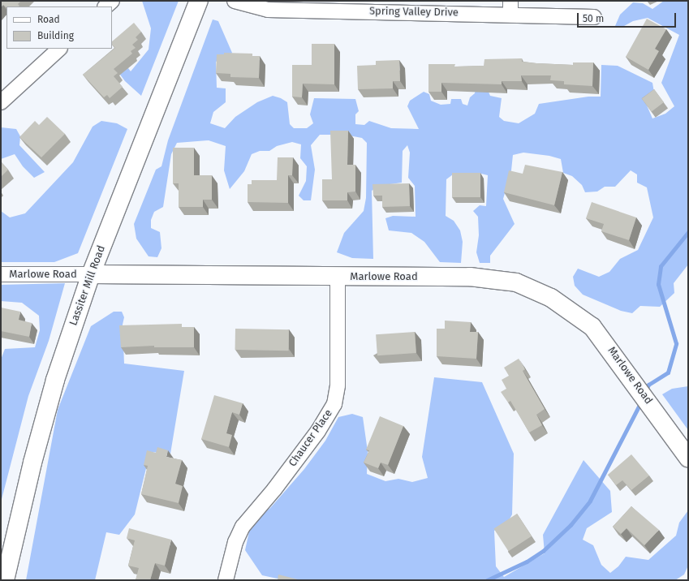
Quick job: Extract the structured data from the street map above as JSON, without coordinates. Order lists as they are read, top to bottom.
{
  "streets": {
    "street": [
      "Spring Valley Drive",
      "Marlowe Road",
      "Lassiter Mill Road",
      "Chaucer Place"
    ]
  },
  "crossings": [
    ["Marlowe Road", "Lassiter Mill Road"],
    ["Marlowe Road", "Chaucer Place"]
  ],
  "legend": ["Road", "Building"],
  "scale_bar": "50 m"
}
